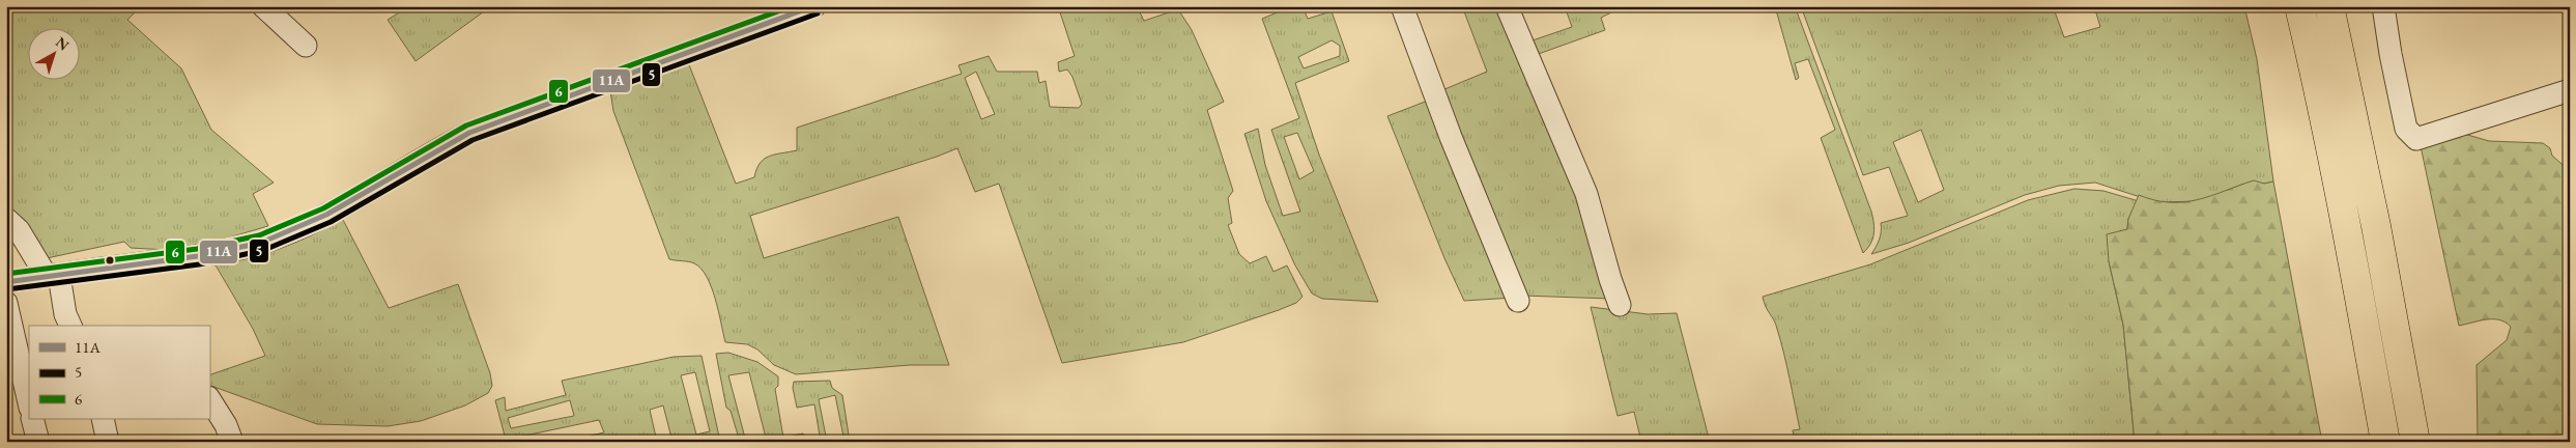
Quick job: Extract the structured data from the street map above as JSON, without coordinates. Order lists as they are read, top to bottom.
{
  "lines": ["transit line 11A", "transit line 6", "transit line 5"],
  "legend": ["11A", "5", "6"],
  "north": "top right"
}
